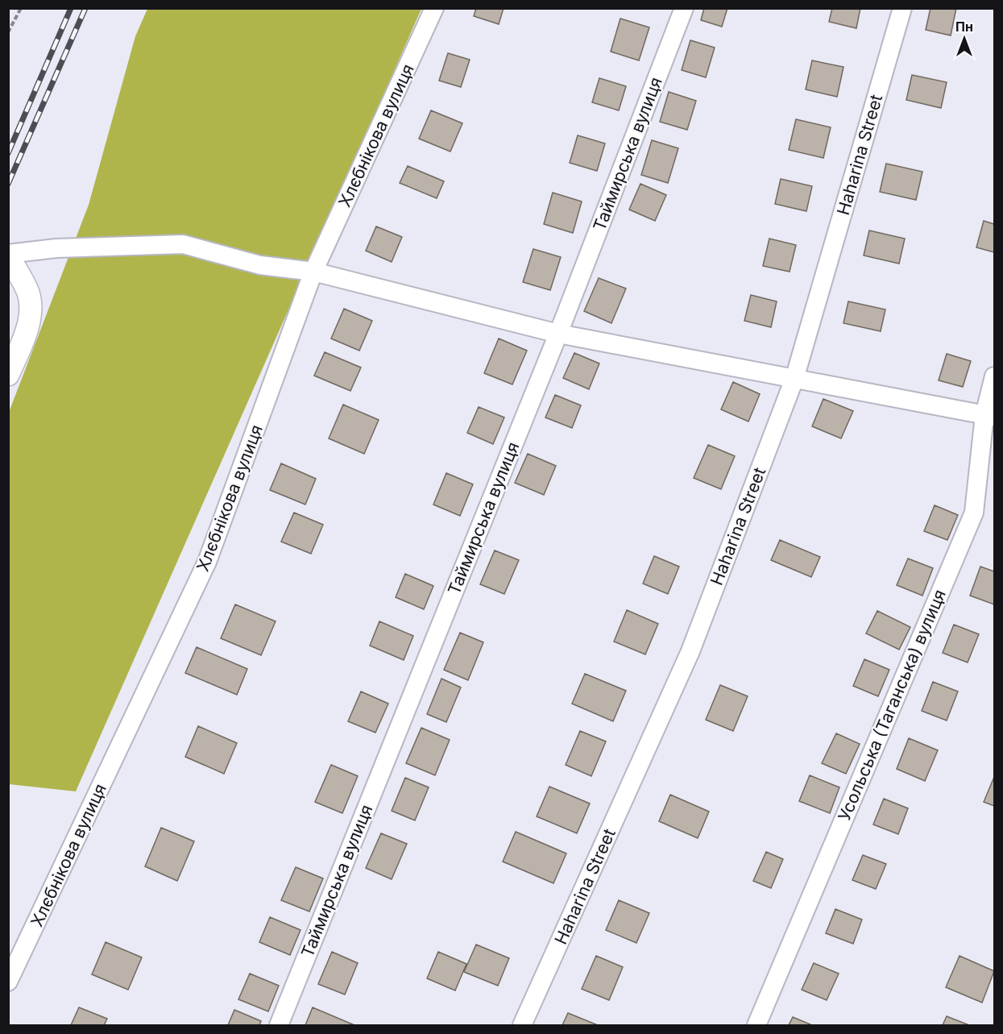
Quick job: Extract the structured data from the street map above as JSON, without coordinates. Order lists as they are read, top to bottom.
{
  "streets": {
    "street": [
      "Хлєбнікова вулиця",
      "Таймирська вулиця",
      "Haharina Street",
      "Усольська (Таганська) вулиця"
    ]
  },
  "north": "top"
}
